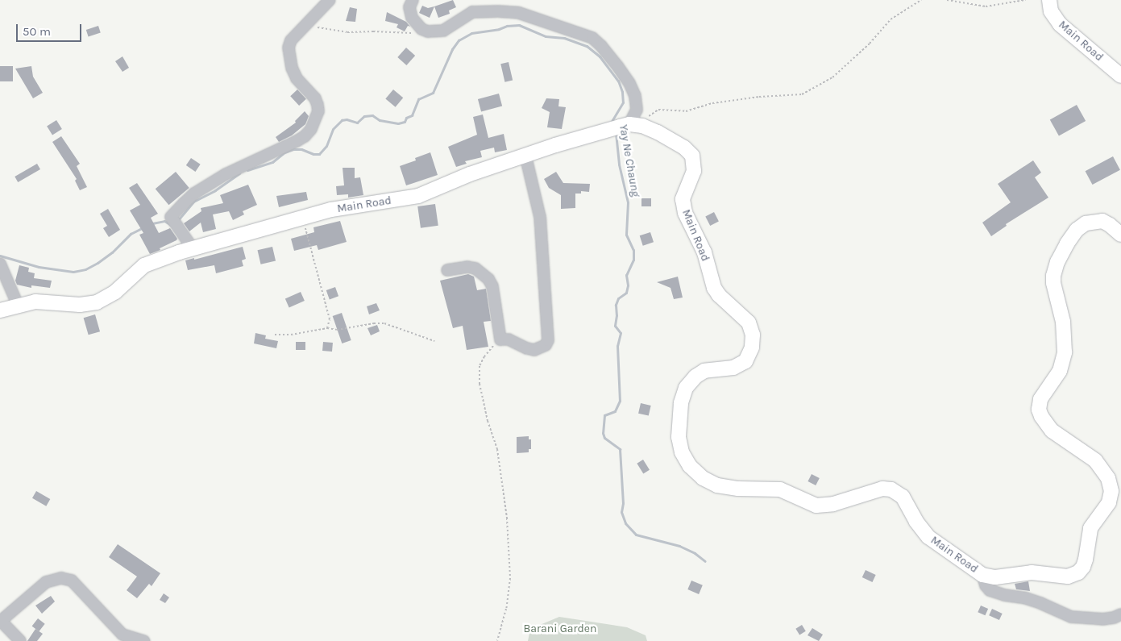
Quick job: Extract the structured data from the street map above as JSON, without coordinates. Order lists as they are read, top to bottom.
{
  "streets": {
    "main road": ["Main Road"]
  },
  "water": ["Yay Ne Chaung"],
  "parks": ["Barani Garden"],
  "scale_bar": "50 m"
}
